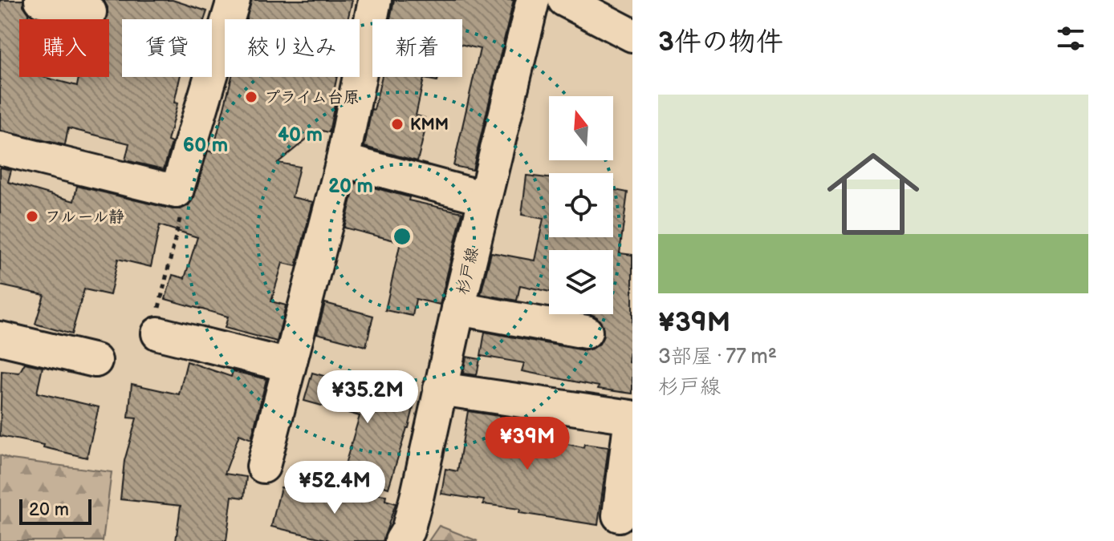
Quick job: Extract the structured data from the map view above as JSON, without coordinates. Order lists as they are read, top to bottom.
{
  "streets": {
    "street": ["杉戸線"]
  },
  "places": ["プライム台原", "KMM", "フルール静"],
  "scale_bar": "20 m",
  "north": "top",
  "page": {
    "heading": "3件の物件",
    "chip": [
      "購入",
      "賃貸",
      "絞り込み",
      "新着"
    ],
    "list": [
      {
        "name": "¥39M",
        "note": "3部屋 · 77 m² · 杉戸線"
      }
    ],
    "price": ["¥35.2M", "¥39M", "¥52.4M"],
    "scale": "20 m"
  },
  "rings": ["40 m", "60 m", "20 m"]
}
